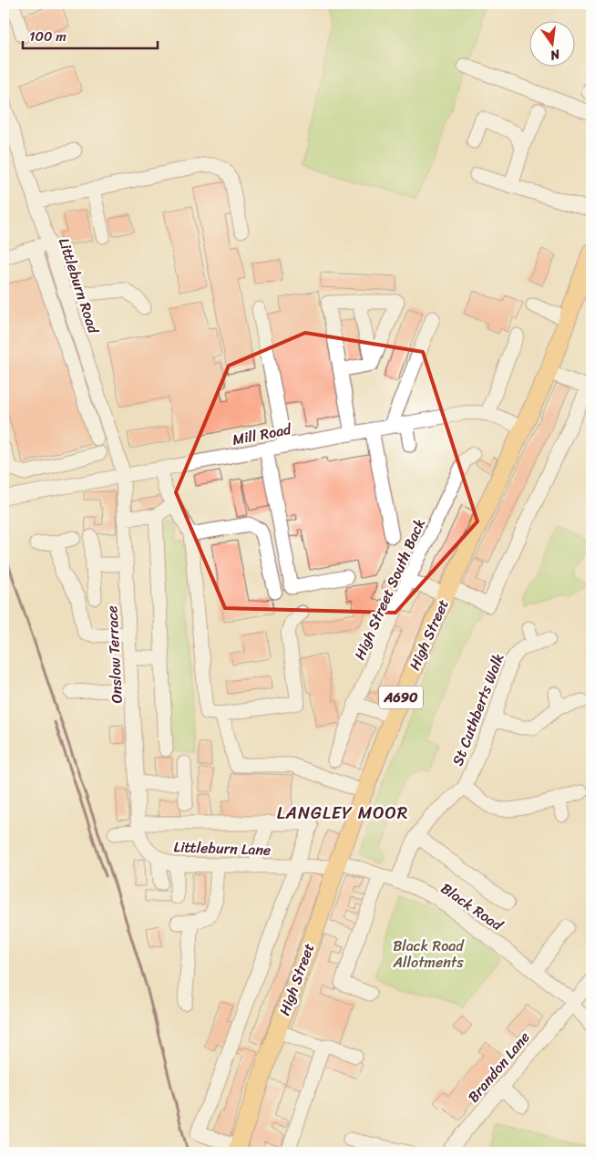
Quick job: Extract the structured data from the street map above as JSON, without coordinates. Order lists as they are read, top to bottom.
{
  "streets": {
    "main road": ["High Street", "A690"],
    "street": [
      "Littleburn Road",
      "Mill Road",
      "High Street South Back",
      "Onslow Terrace",
      "St Cuthberts Walk",
      "Littleburn Lane",
      "Black Road",
      "Brandon Lane"
    ]
  },
  "crossings": [
    ["Littleburn Road", "Mill Road"],
    ["Mill Road", "High Street"],
    ["High Street", "Littleburn Lane"],
    ["High Street", "Black Road"],
    ["Onslow Terrace", "Littleburn Lane"],
    ["St Cuthberts Walk", "Black Road"],
    ["Littleburn Lane", "Black Road"],
    ["Black Road", "Brandon Lane"]
  ],
  "districts": ["LANGLEY MOOR"],
  "parks": ["Black Road Allotments"],
  "scale_bar": "100 m",
  "north": "bottom"
}
